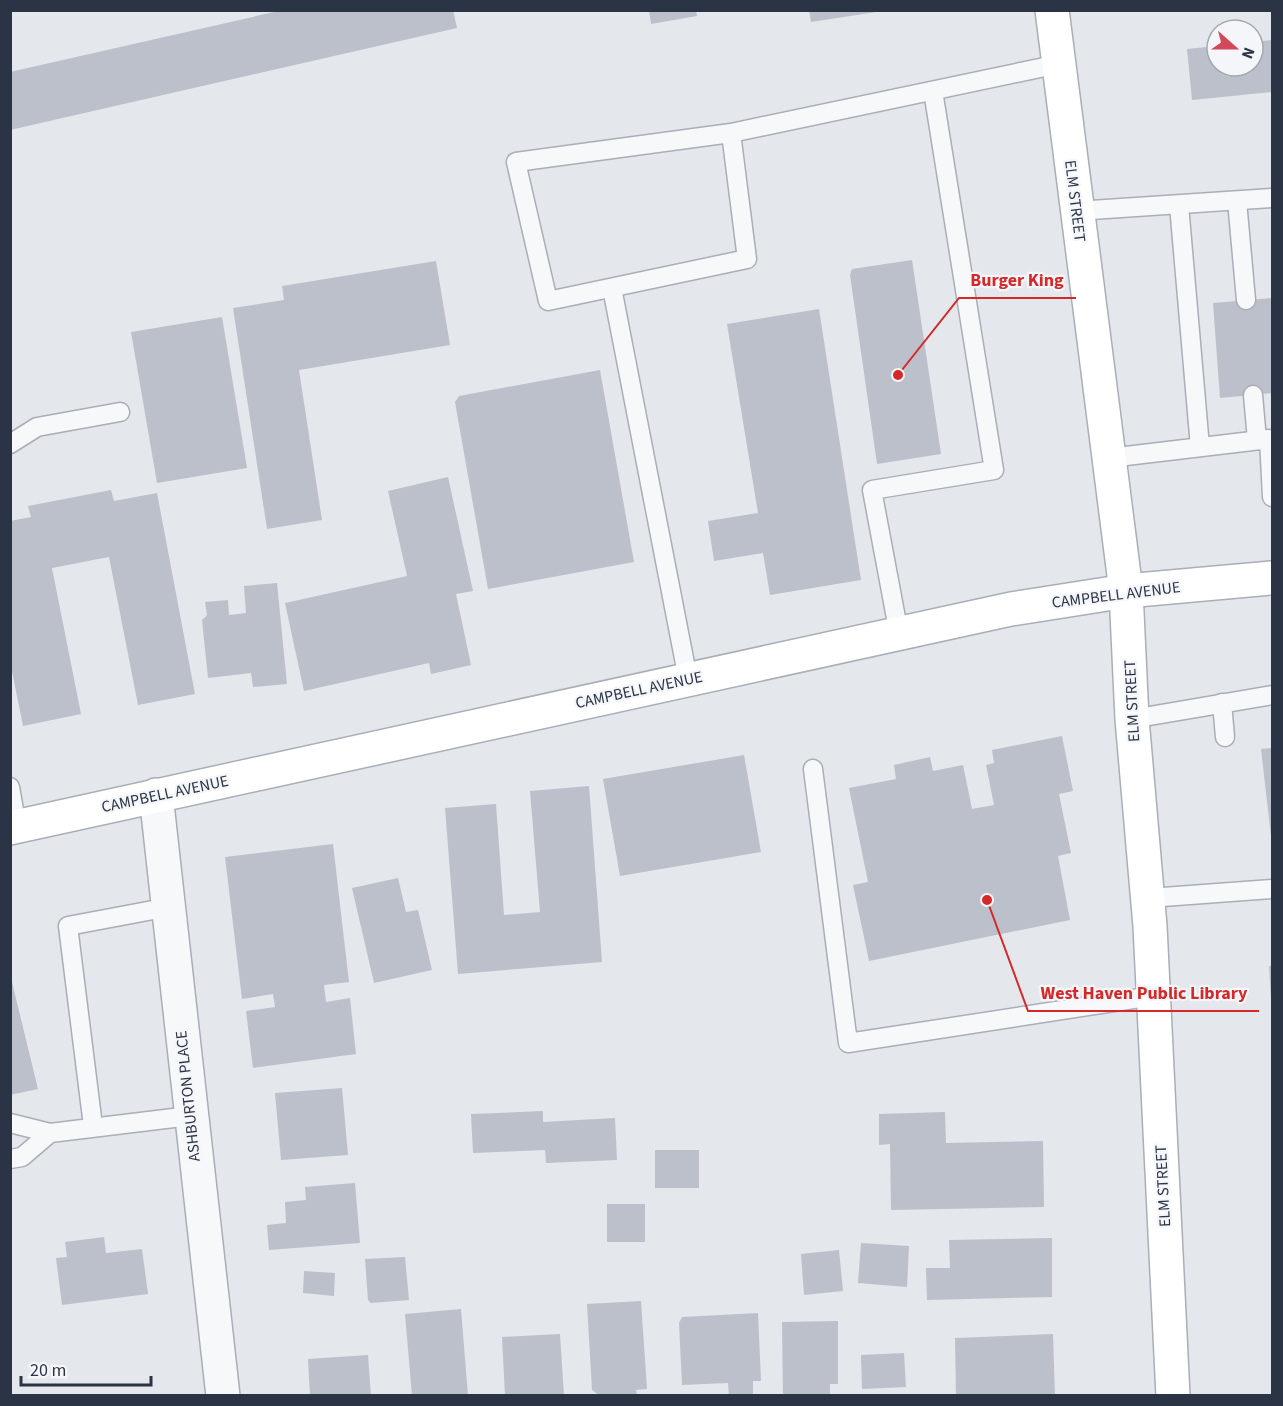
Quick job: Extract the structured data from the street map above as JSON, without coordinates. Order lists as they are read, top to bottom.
{
  "streets": {
    "main road": ["ELM STREET", "CAMPBELL AVENUE"],
    "street": ["ASHBURTON PLACE"]
  },
  "crossings": [
    ["ELM STREET", "CAMPBELL AVENUE"],
    ["CAMPBELL AVENUE", "ASHBURTON PLACE"]
  ],
  "places": ["Burger King", "West Haven Public Library"],
  "scale_bar": "20 m",
  "north": "right"
}
